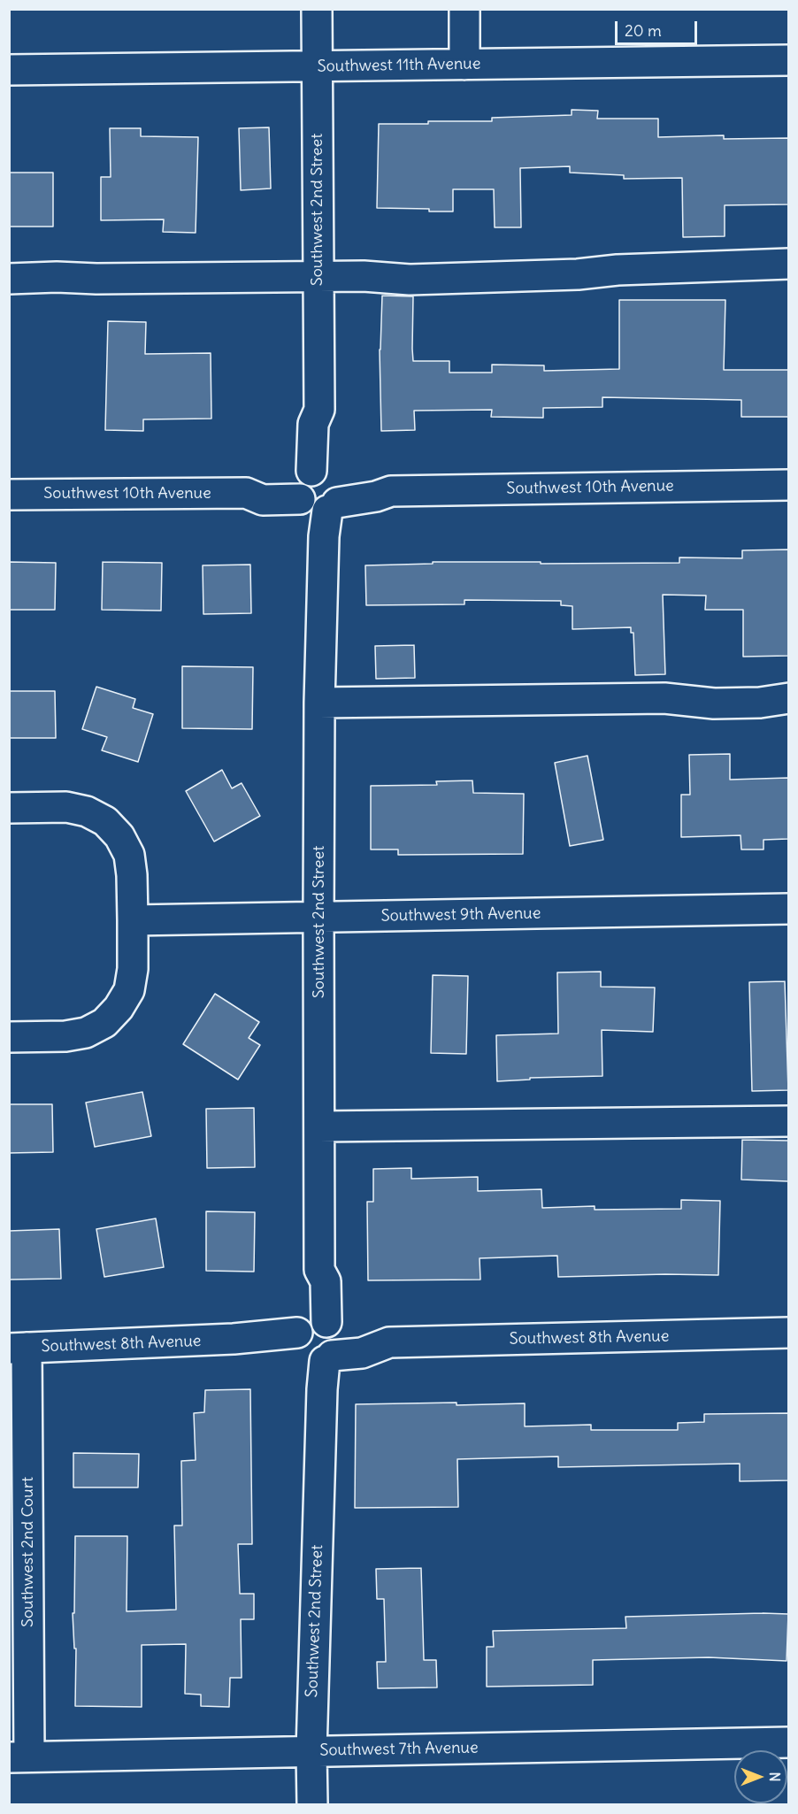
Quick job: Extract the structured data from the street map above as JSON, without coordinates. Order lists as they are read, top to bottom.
{
  "streets": {
    "street": [
      "Southwest 11th Avenue",
      "Southwest 2nd Street",
      "Southwest 10th Avenue",
      "Southwest 9th Avenue",
      "Southwest 8th Avenue",
      "Southwest 2nd Court",
      "Southwest 7th Avenue"
    ]
  },
  "crossings": [
    ["Southwest 11th Avenue", "Southwest 2nd Street"],
    ["Southwest 2nd Street", "Southwest 10th Avenue"],
    ["Southwest 2nd Street", "Southwest 9th Avenue"],
    ["Southwest 2nd Street", "Southwest 8th Avenue"],
    ["Southwest 2nd Street", "Southwest 7th Avenue"],
    ["Southwest 8th Avenue", "Southwest 2nd Court"],
    ["Southwest 2nd Court", "Southwest 7th Avenue"]
  ],
  "scale_bar": "20 m",
  "north": "right"
}
